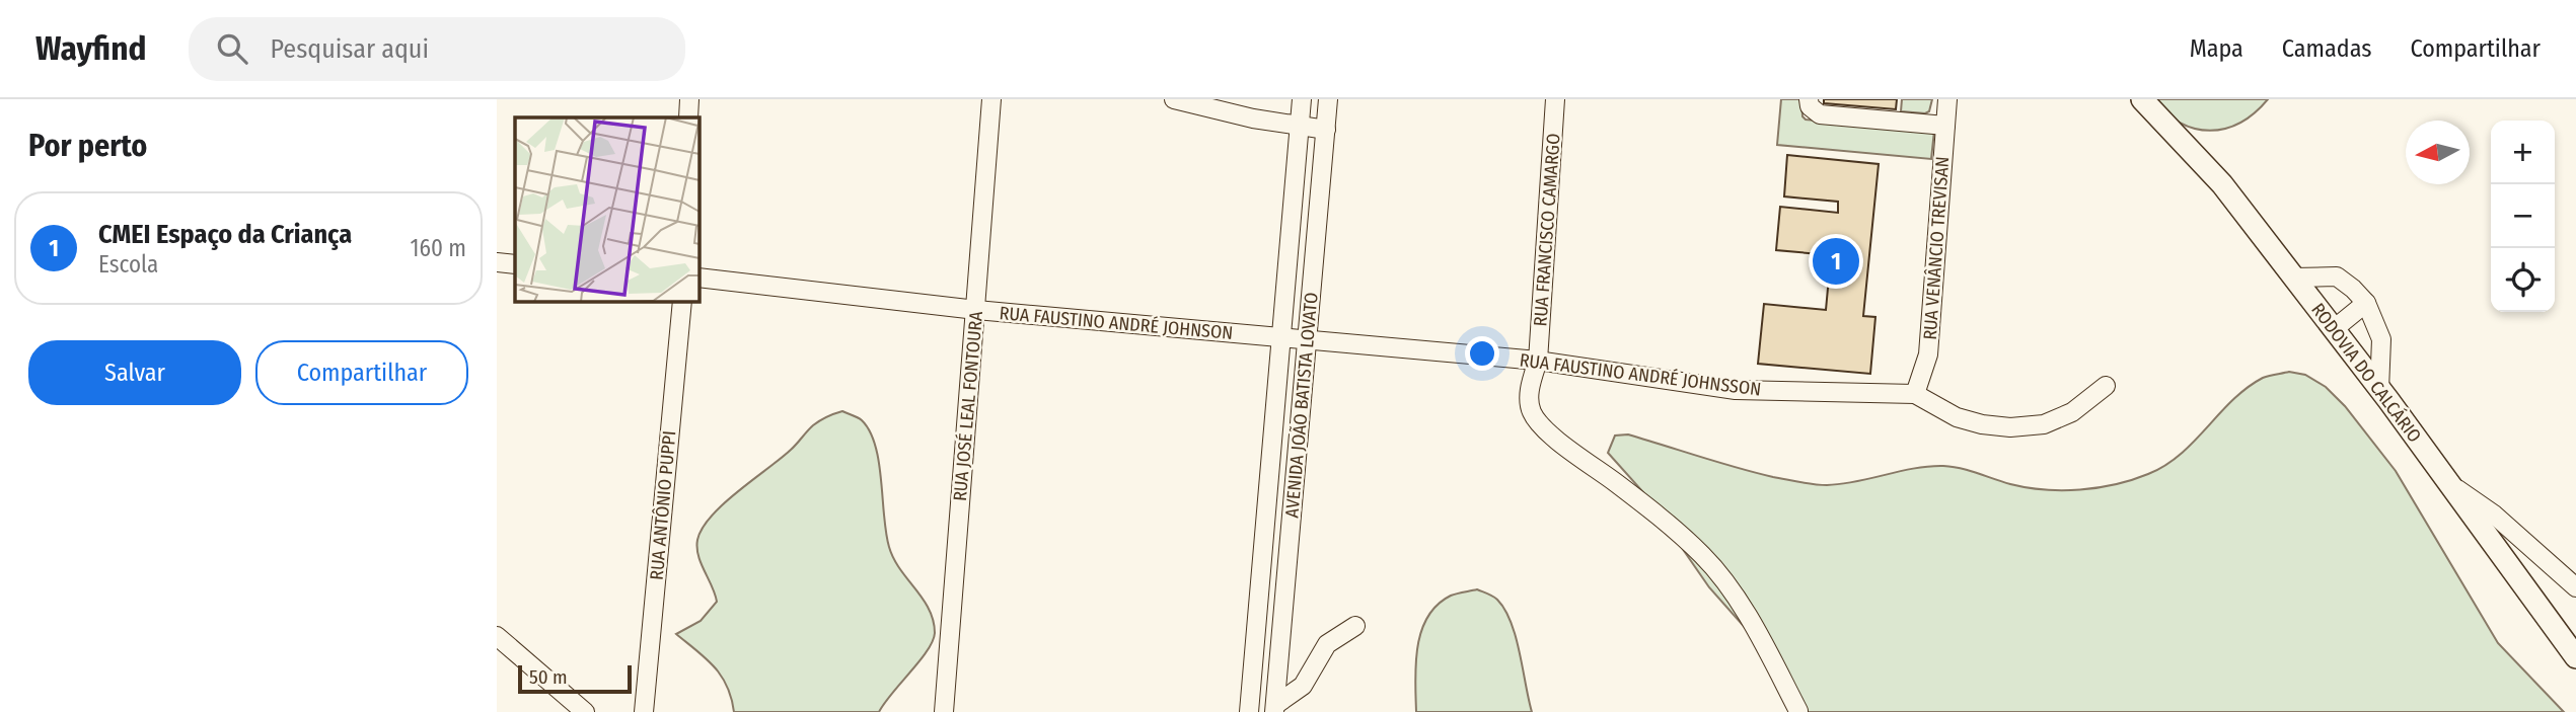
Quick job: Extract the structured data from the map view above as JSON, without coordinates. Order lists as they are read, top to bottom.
{
  "streets": {
    "main road": ["RODOVIA DO CALCÁRIO"],
    "street": [
      "RUA FRANCISCO CAMARGO",
      "RUA VENÂNCIO TREVISAN",
      "RUA FAUSTINO ANDRÉ JOHNSON",
      "RUA FAUSTINO ANDRÉ JOHNSSON",
      "AVENIDA JOÃO BATISTA LOVATO",
      "RUA JOSÉ LEAL FONTOURA",
      "RUA ANTÔNIO PUPPI"
    ]
  },
  "crossings": [
    ["RUA FRANCISCO CAMARGO", "RUA FAUSTINO ANDRÉ JOHNSSON"],
    ["RUA VENÂNCIO TREVISAN", "RUA FAUSTINO ANDRÉ JOHNSSON"],
    ["RUA FAUSTINO ANDRÉ JOHNSON", "RUA FAUSTINO ANDRÉ JOHNSSON"],
    ["RUA FAUSTINO ANDRÉ JOHNSON", "AVENIDA JOÃO BATISTA LOVATO"],
    ["RUA FAUSTINO ANDRÉ JOHNSON", "RUA JOSÉ LEAL FONTOURA"],
    ["RUA FAUSTINO ANDRÉ JOHNSSON", "AVENIDA JOÃO BATISTA LOVATO"]
  ],
  "scale_bar": "50 m",
  "north": "left",
  "page": {
    "header": "Wayfind",
    "search": "Pesquisar aqui",
    "nav": ["Mapa", "Camadas", "Compartilhar"],
    "heading": "Por perto",
    "map_buttons": ["+", "−"],
    "list": [
      {
        "mark": "1",
        "name": "CMEI Espaço da Criança",
        "note": "Escola",
        "value": "160 m"
      }
    ],
    "pins": "1",
    "buttons": ["Salvar", "Compartilhar"],
    "scale": "50 m"
  }
}
